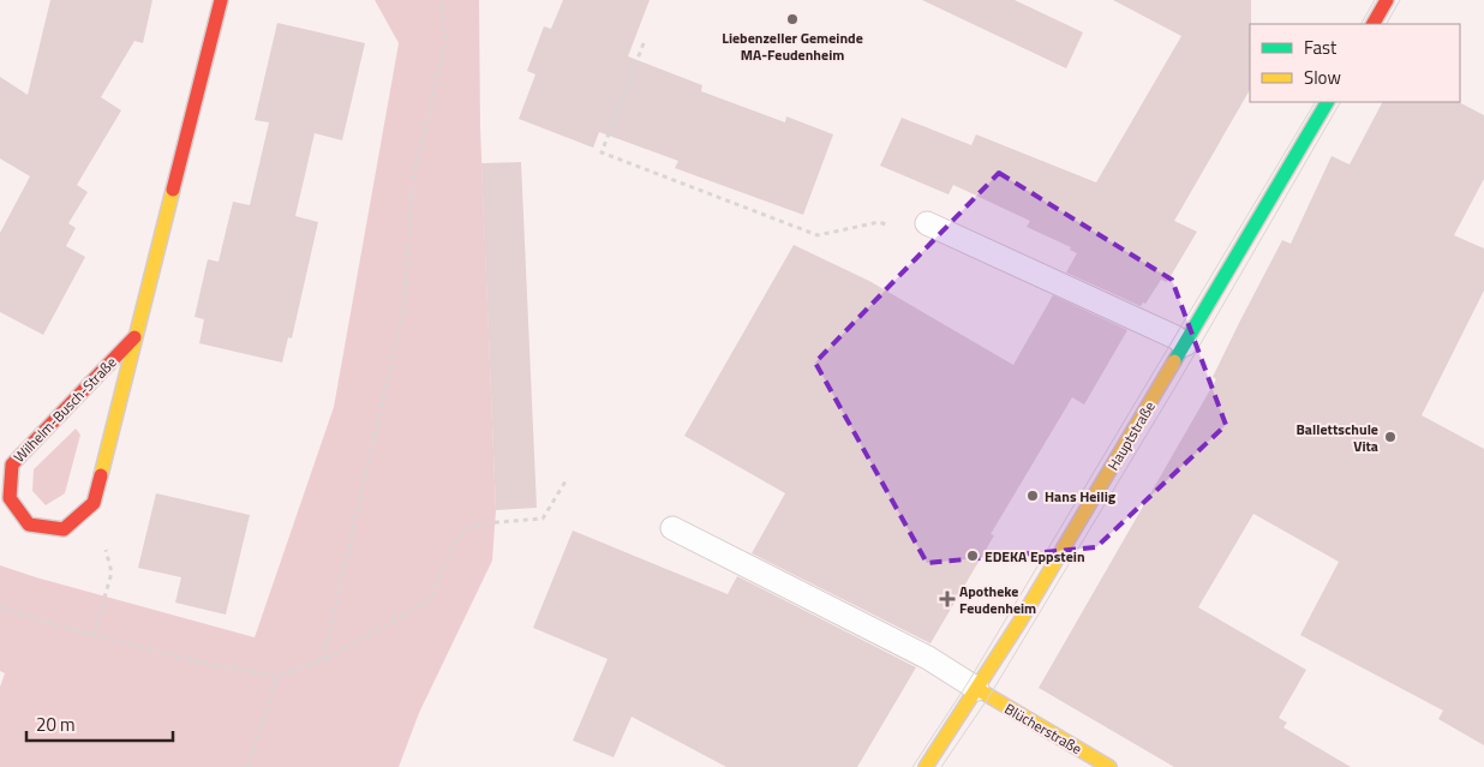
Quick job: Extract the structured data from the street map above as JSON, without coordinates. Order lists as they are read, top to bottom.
{
  "streets": {
    "street": ["Wilhelm-Busch-Straße", "Hauptstraße", "Blücherstraße"]
  },
  "crossings": [
    ["Hauptstraße", "Blücherstraße"]
  ],
  "places": {
    "other": [
      "Liebenzeller Gemeinde MA-Feudenheim",
      "Ballettschule Vita",
      "Hans Heilig",
      "EDEKA Eppstein"
    ],
    "health": ["Apotheke Feudenheim"]
  },
  "legend": ["Fast", "Slow"],
  "scale_bar": "20 m"
}
